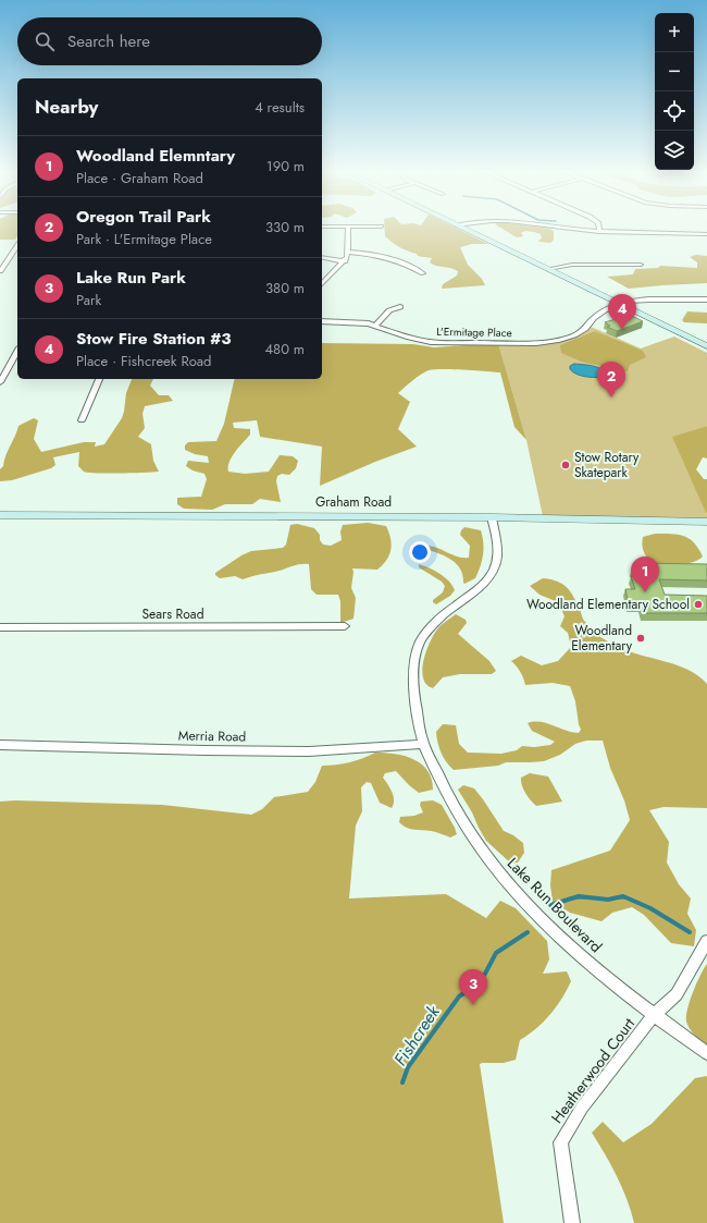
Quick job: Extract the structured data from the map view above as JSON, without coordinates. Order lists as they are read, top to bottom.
{
  "streets": {
    "main road": ["Graham Road"],
    "street": [
      "L'Ermitage Place",
      "Sears Road",
      "Merria Road",
      "Lake Run Boulevard",
      "Heatherwood Court"
    ]
  },
  "crossings": [
    ["Graham Road", "Lake Run Boulevard"],
    ["Merria Road", "Lake Run Boulevard"],
    ["Lake Run Boulevard", "Heatherwood Court"]
  ],
  "water": ["Fishcreek"],
  "places": ["Stow Rotary Skatepark", "Woodland Elementary School", "Woodland Elementary"],
  "page": {
    "map_buttons": ["+", "−"],
    "search": "Search here",
    "heading": ["Nearby", "4 results"],
    "list": [
      {
        "mark": "1",
        "name": "Woodland Elemntary",
        "note": "Place · Graham Road",
        "value": "190 m"
      },
      {
        "mark": "2",
        "name": "Oregon Trail Park",
        "note": "Park · L'Ermitage Place",
        "value": "330 m"
      },
      {
        "mark": "3",
        "name": "Lake Run Park",
        "note": "Park",
        "value": "380 m"
      },
      {
        "mark": "4",
        "name": "Stow Fire Station #3",
        "note": "Place · Fishcreek Road",
        "value": "480 m"
      }
    ],
    "pins": [
      "4",
      "2",
      "1",
      "3"
    ]
  }
}
